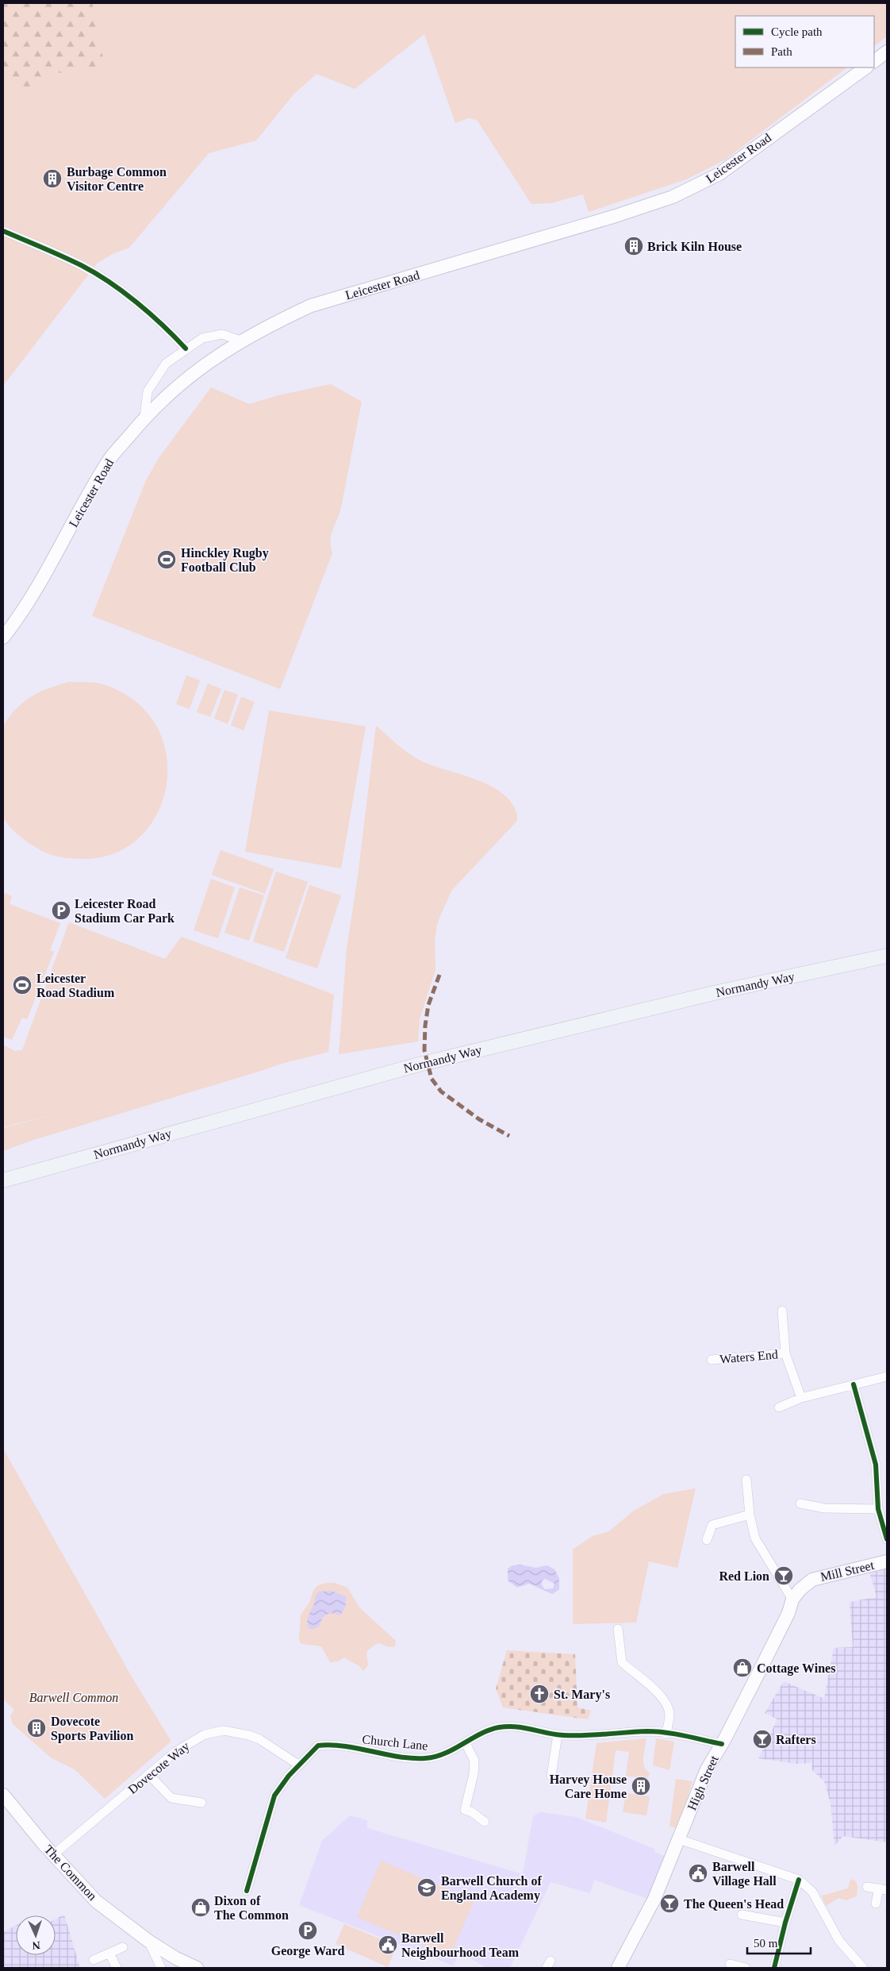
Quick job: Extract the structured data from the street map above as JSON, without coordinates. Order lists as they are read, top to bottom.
{
  "streets": {
    "main road": [
      "Leicester Road",
      "Normandy Way",
      "Mill Street",
      "High Street",
      "The Common"
    ],
    "street": ["Waters End", "Church Lane", "Dovecote Way"]
  },
  "crossings": [
    ["Mill Street", "High Street"],
    ["Church Lane", "Dovecote Way"],
    ["Church Lane", "High Street"],
    ["Dovecote Way", "The Common"]
  ],
  "parks": ["Barwell Common"],
  "places": {
    "building": [
      "Burbage Common Visitor Centre",
      "Brick Kiln House",
      "Dovecote Sports Pavilion",
      "Harvey House Care Home"
    ],
    "sports": ["Hinckley Rugby Football Club", "Leicester Road Stadium"],
    "parking": ["Leicester Road Stadium Car Park", "George Ward"],
    "bar": ["Red Lion", "Rafters", "The Queen's Head"],
    "shop": ["Cottage Wines", "Dixon of The Common"],
    "church": ["St. Mary's"],
    "public building": ["Barwell Village Hall", "Barwell Neighbourhood Team"],
    "school or university": ["Barwell Church of England Academy"]
  },
  "legend": ["Cycle path", "Path"],
  "scale_bar": "50 m",
  "north": "bottom"
}
